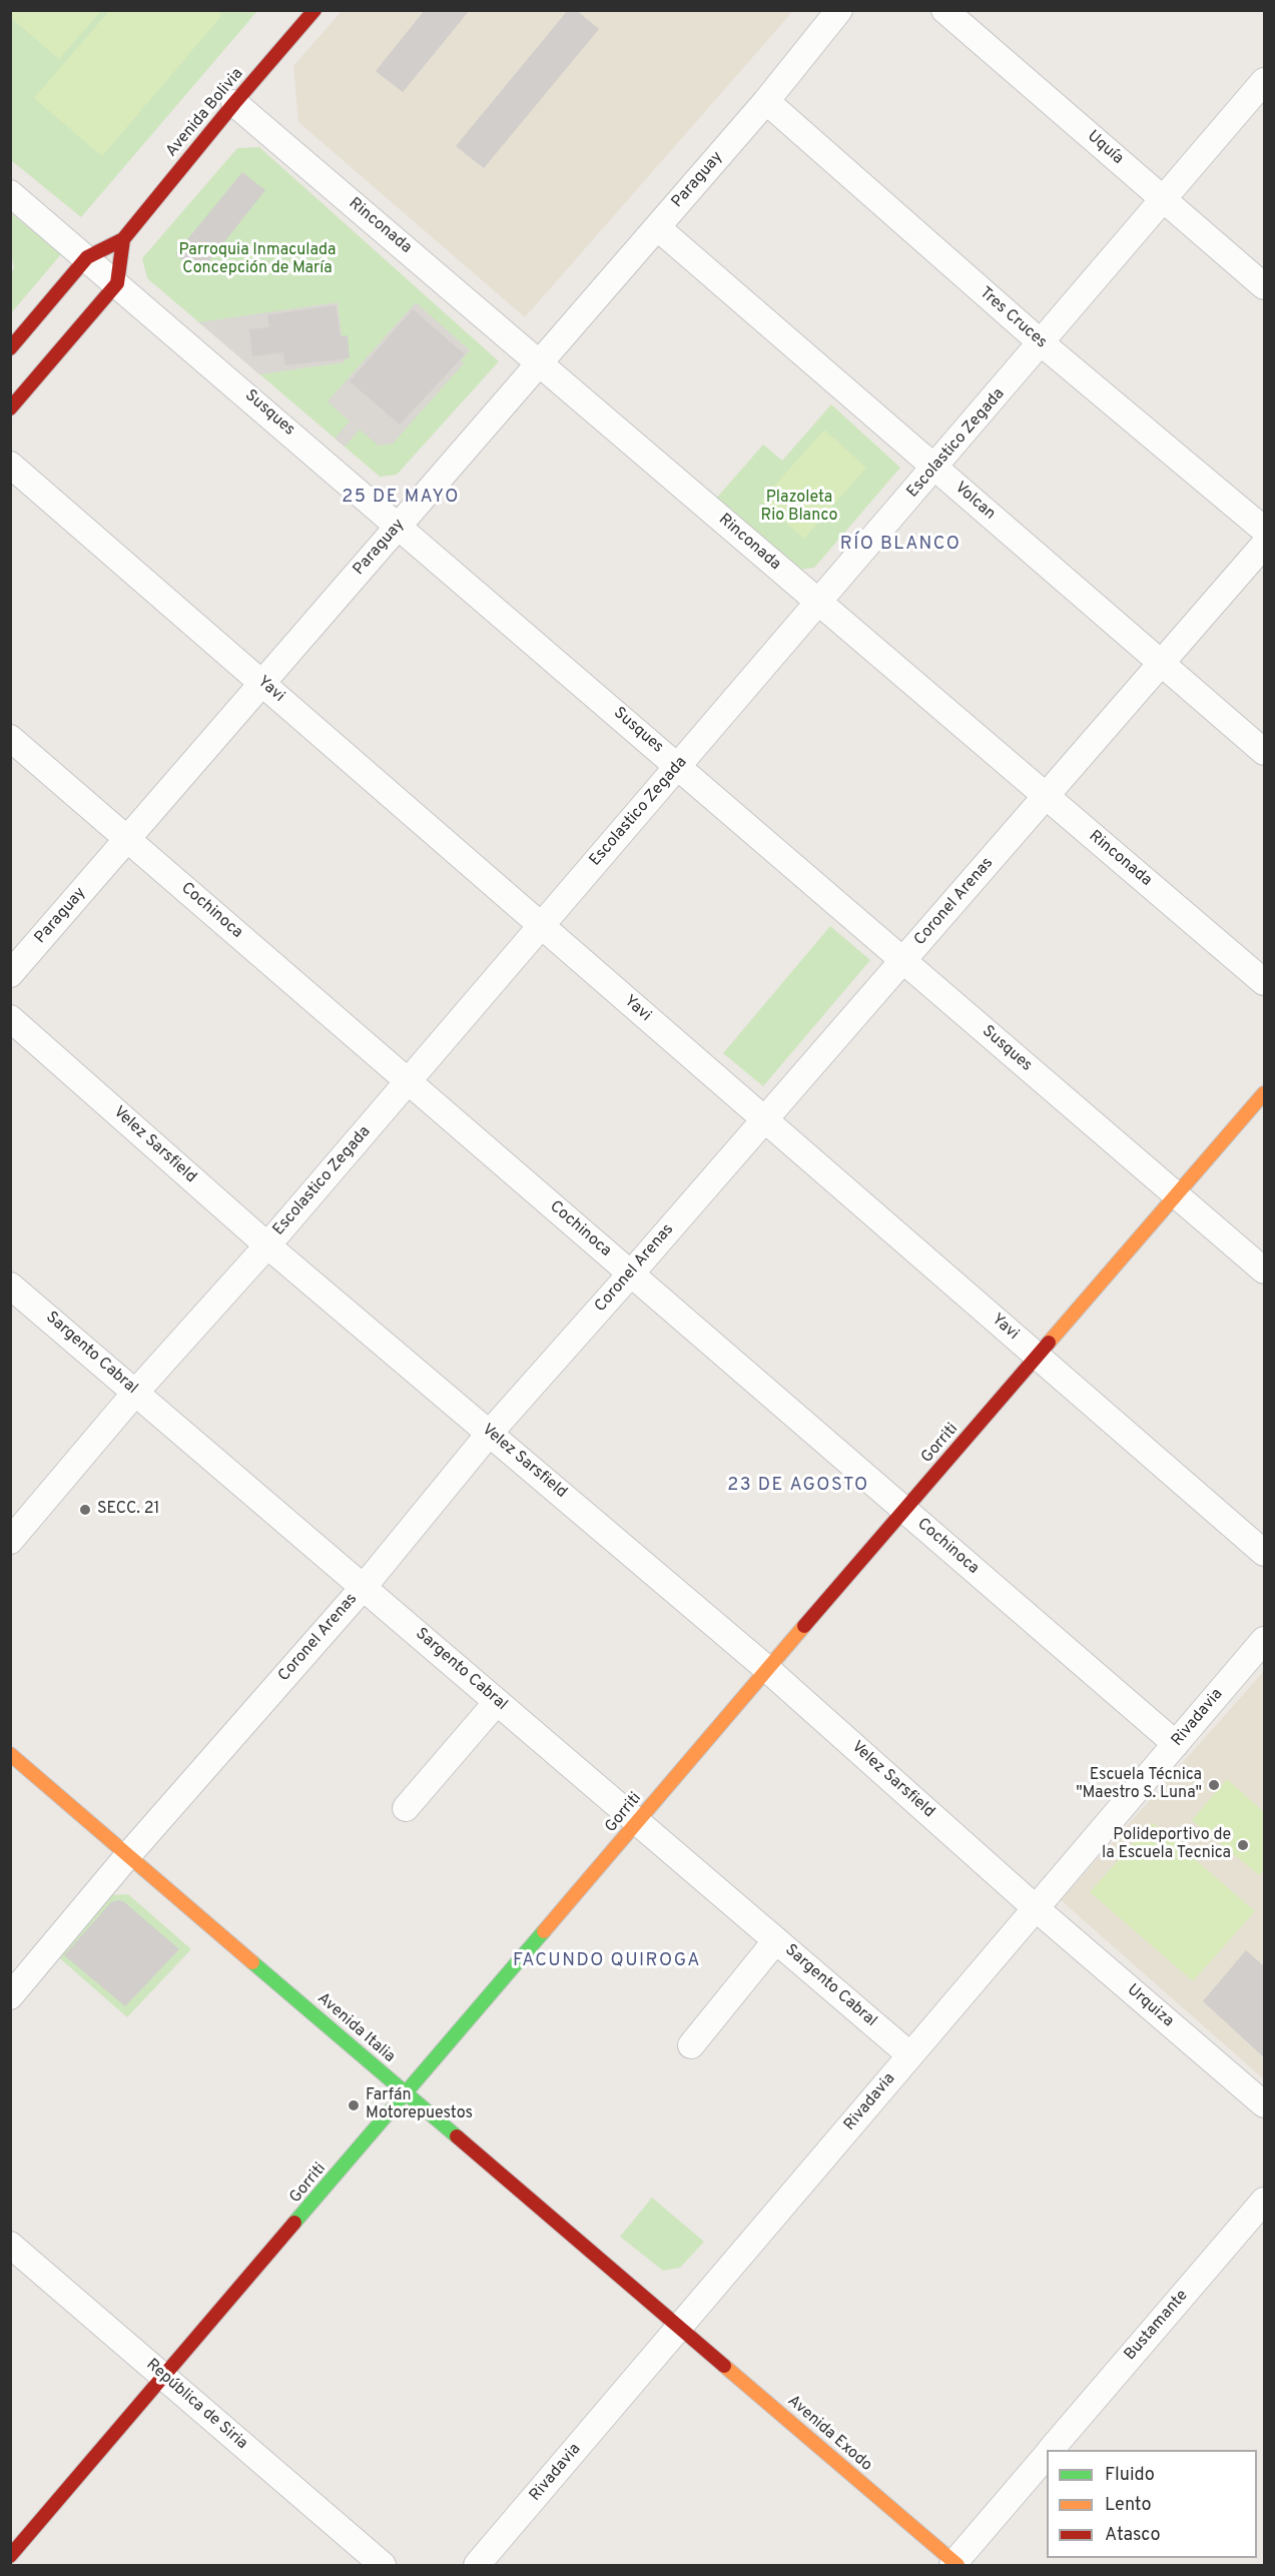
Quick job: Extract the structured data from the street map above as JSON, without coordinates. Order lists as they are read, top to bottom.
{
  "streets": {
    "street": [
      "Avenida Bolivia",
      "Uquía",
      "Paraguay",
      "Rinconada",
      "Tres Cruces",
      "Susques",
      "Escolastico Zegada",
      "Volcan",
      "Yavi",
      "Coronel Arenas",
      "Cochinoca",
      "Velez Sarsfield",
      "Sargento Cabral",
      "Gorriti",
      "Rivadavia",
      "Urquiza",
      "Avenida Italia",
      "Bustamante",
      "República de Siria",
      "Avenida Exodo"
    ]
  },
  "crossings": [
    ["Avenida Bolivia", "Rinconada"],
    ["Avenida Bolivia", "Susques"],
    ["Uquía", "Escolastico Zegada"],
    ["Paraguay", "Rinconada"],
    ["Paraguay", "Tres Cruces"],
    ["Paraguay", "Susques"],
    ["Paraguay", "Volcan"],
    ["Paraguay", "Yavi"],
    ["Paraguay", "Cochinoca"],
    ["Rinconada", "Escolastico Zegada"],
    ["Rinconada", "Coronel Arenas"],
    ["Tres Cruces", "Escolastico Zegada"],
    ["Susques", "Escolastico Zegada"],
    ["Susques", "Coronel Arenas"],
    ["Susques", "Gorriti"],
    ["Escolastico Zegada", "Volcan"],
    ["Escolastico Zegada", "Yavi"],
    ["Escolastico Zegada", "Cochinoca"],
    ["Escolastico Zegada", "Velez Sarsfield"],
    ["Escolastico Zegada", "Sargento Cabral"],
    ["Volcan", "Coronel Arenas"],
    ["Yavi", "Coronel Arenas"],
    ["Yavi", "Gorriti"],
    ["Coronel Arenas", "Cochinoca"],
    ["Coronel Arenas", "Velez Sarsfield"],
    ["Coronel Arenas", "Sargento Cabral"],
    ["Coronel Arenas", "Avenida Italia"],
    ["Cochinoca", "Gorriti"],
    ["Cochinoca", "Rivadavia"],
    ["Velez Sarsfield", "Gorriti"],
    ["Velez Sarsfield", "Rivadavia"],
    ["Velez Sarsfield", "Urquiza"],
    ["Sargento Cabral", "Gorriti"],
    ["Sargento Cabral", "Rivadavia"],
    ["Gorriti", "Avenida Italia"],
    ["Gorriti", "República de Siria"],
    ["Rivadavia", "Urquiza"],
    ["Rivadavia", "Avenida Italia"],
    ["Rivadavia", "Avenida Exodo"],
    ["Avenida Italia", "Avenida Exodo"],
    ["Bustamante", "Avenida Exodo"]
  ],
  "districts": [
    "25 DE MAYO",
    "RÍO BLANCO",
    "23 DE AGOSTO",
    "FACUNDO QUIROGA"
  ],
  "parks": ["Parroquia Inmaculada Concepción de María", "Plazoleta Rio Blanco"],
  "places": [
    "SECC. 21",
    "Escuela Técnica \"Maestro S. Luna\"",
    "Polideportivo de la Escuela Tecnica",
    "Farfán Motorepuestos"
  ],
  "legend": ["Fluido", "Lento", "Atasco"]
}
